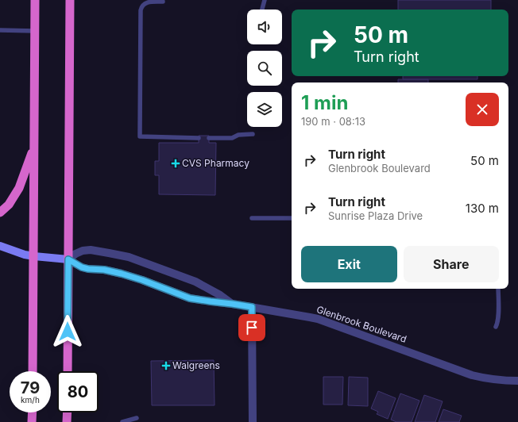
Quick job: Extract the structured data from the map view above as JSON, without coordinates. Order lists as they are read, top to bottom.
{
  "streets": {
    "street": ["Glenbrook Boulevard"]
  },
  "places": {
    "health": ["CVS Pharmacy", "Walgreens"]
  },
  "page": {
    "turn": ["50 m", "Turn right"],
    "heading": ["1 min", "190 m · 08:13"],
    "list": [
      {
        "name": "Turn right",
        "note": "Glenbrook Boulevard",
        "value": "50 m"
      },
      {
        "name": "Turn right",
        "note": "Sunrise Plaza Drive",
        "value": "130 m"
      }
    ],
    "buttons": ["Exit", "Share"],
    "speed": "79 km/h",
    "limit": "80"
  }
}
